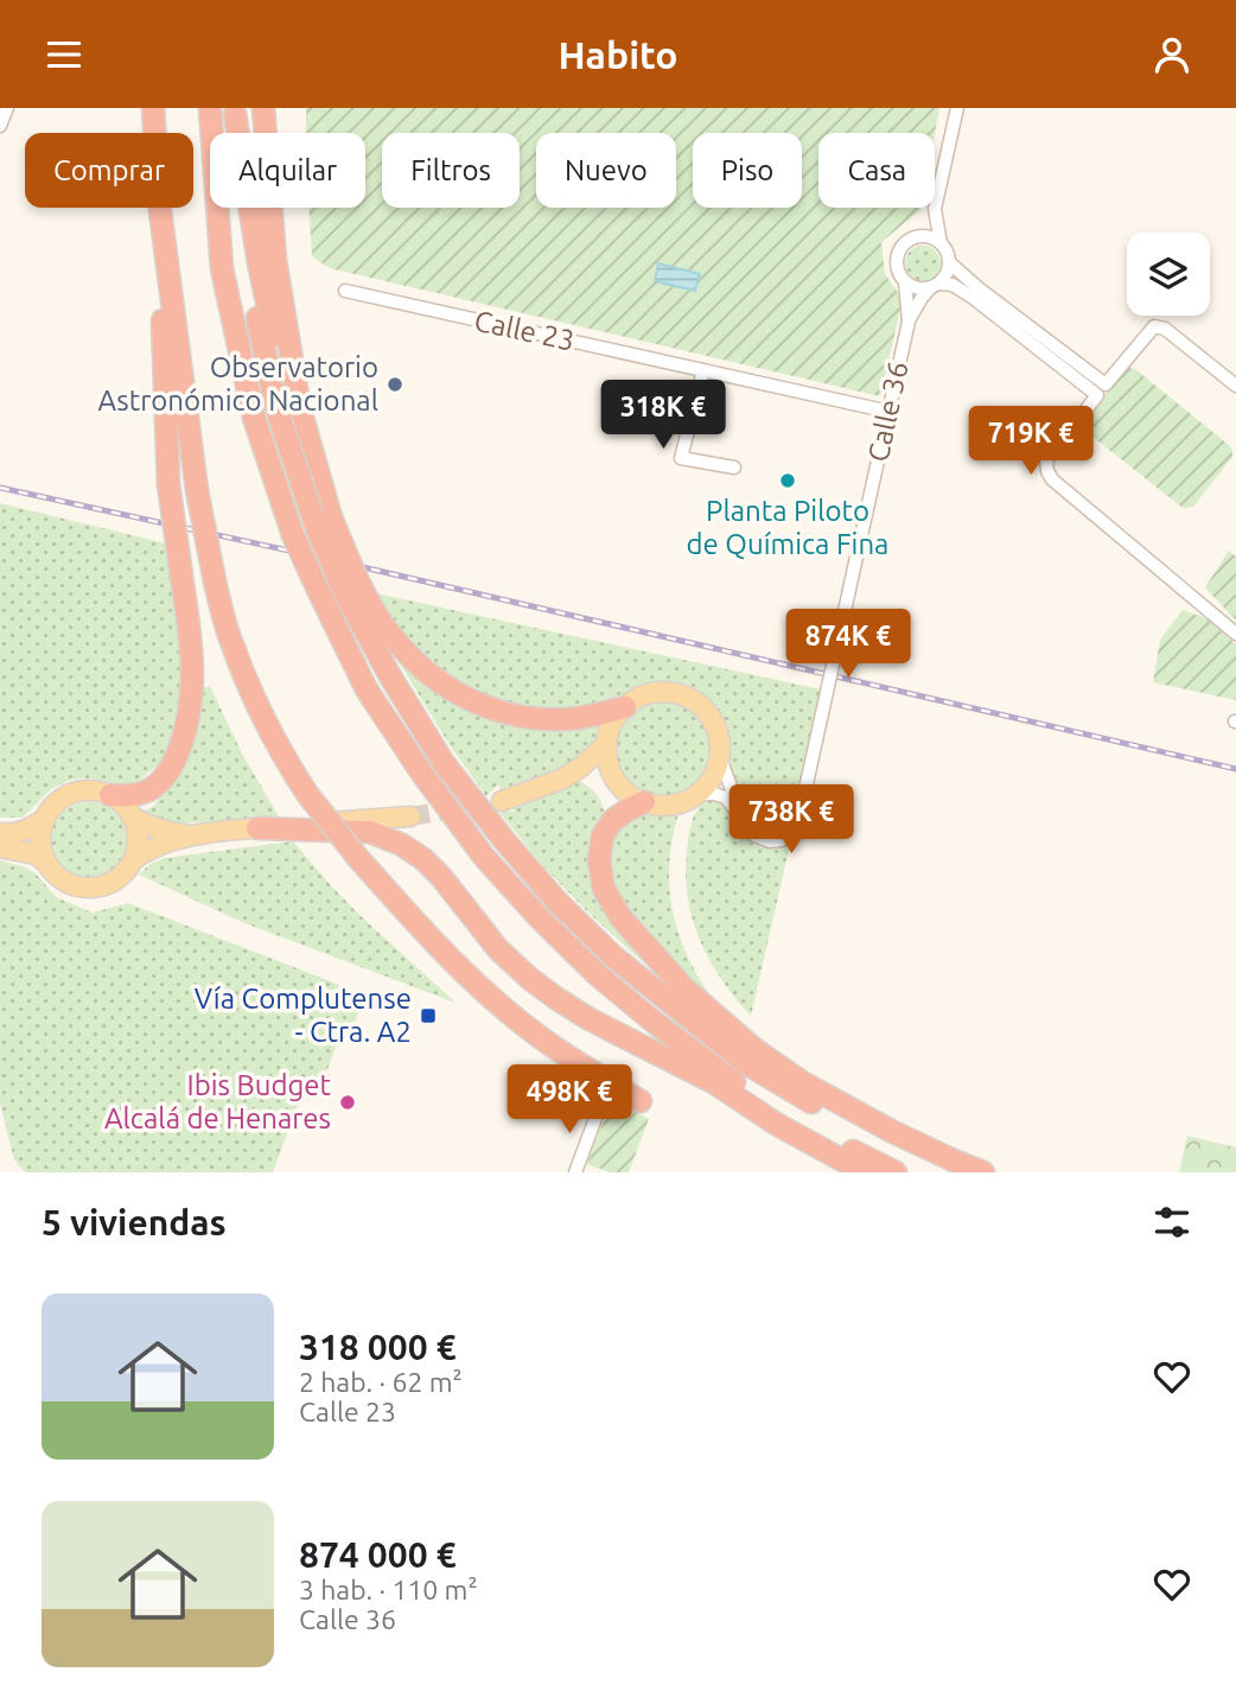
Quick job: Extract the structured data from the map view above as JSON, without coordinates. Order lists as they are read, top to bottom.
{
  "streets": {
    "street": ["Calle 23", "Calle 36"]
  },
  "crossings": [
    ["Calle 23", "Calle 36"]
  ],
  "places": {
    "other": ["Observatorio Astronómico Nacional", "Planta Piloto de Química Fina", "Ibis Budget Alcalá de Henares"],
    "transit": ["Vía Complutense - Ctra. A2"]
  },
  "page": {
    "header": "Habito",
    "chip": [
      "Comprar",
      "Alquilar",
      "Filtros",
      "Nuevo",
      "Piso",
      "Casa"
    ],
    "price": [
      "318K €",
      "719K €",
      "874K €",
      "738K €",
      "498K €"
    ],
    "heading": "5 viviendas",
    "list": [
      {
        "name": "318 000 €",
        "note": "2 hab. · 62 m² · Calle 23"
      },
      {
        "name": "874 000 €",
        "note": "3 hab. · 110 m² · Calle 36"
      }
    ]
  }
}
